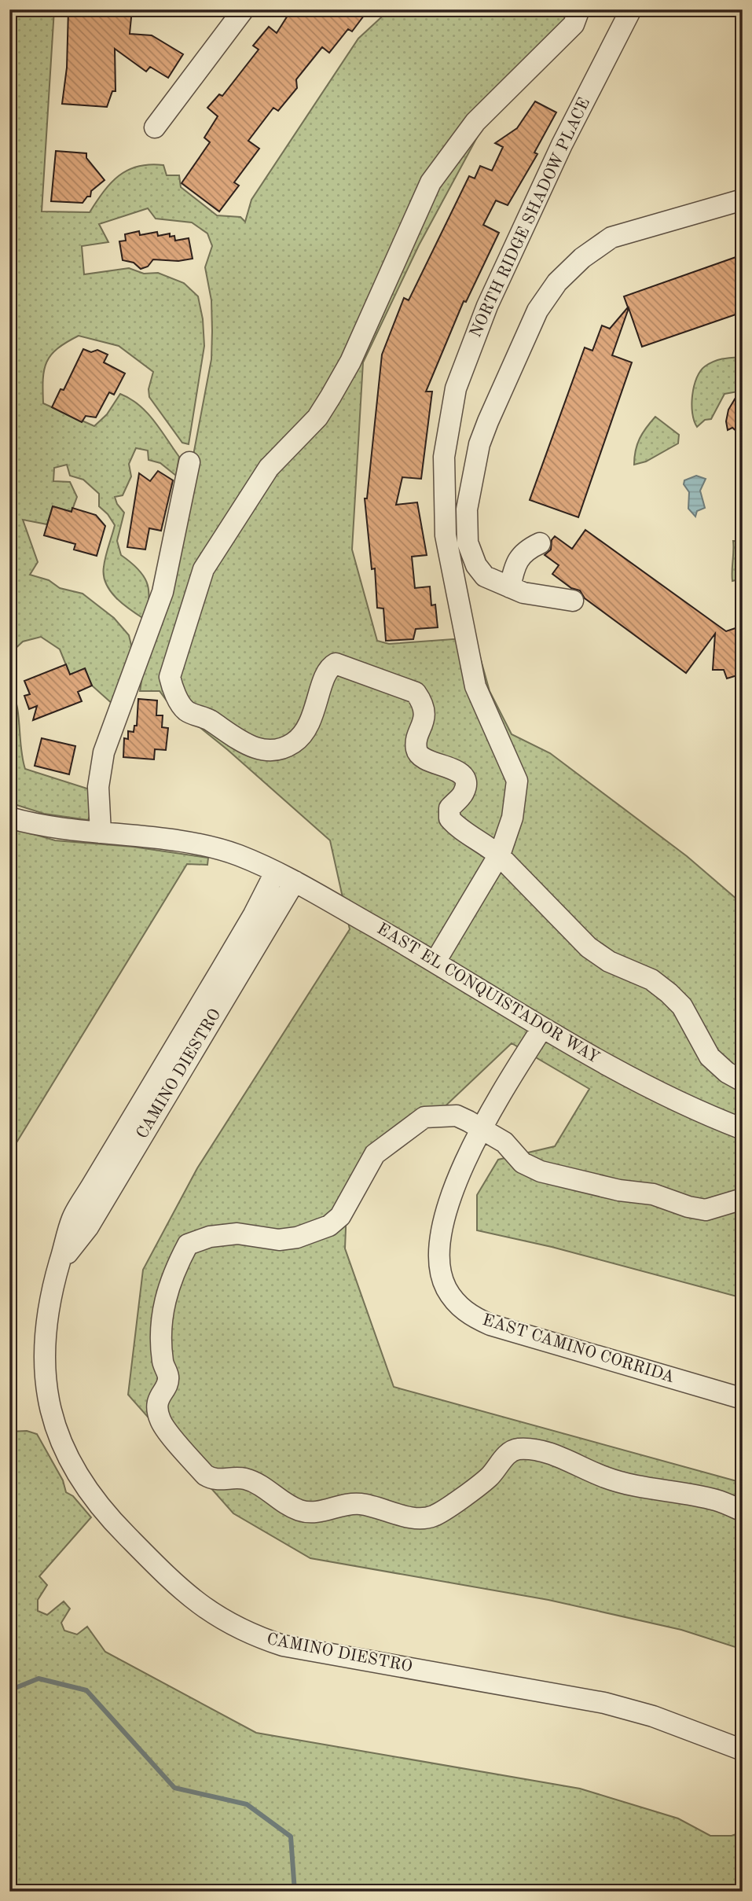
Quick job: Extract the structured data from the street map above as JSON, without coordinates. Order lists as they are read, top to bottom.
{
  "streets": {
    "street": [
      "NORTH RIDGE SHADOW PLACE",
      "EAST EL CONQUISTADOR WAY",
      "CAMINO DIESTRO",
      "EAST CAMINO CORRIDA"
    ]
  },
  "crossings": [
    ["NORTH RIDGE SHADOW PLACE", "EAST EL CONQUISTADOR WAY"],
    ["EAST EL CONQUISTADOR WAY", "CAMINO DIESTRO"],
    ["EAST EL CONQUISTADOR WAY", "EAST CAMINO CORRIDA"]
  ]
}
